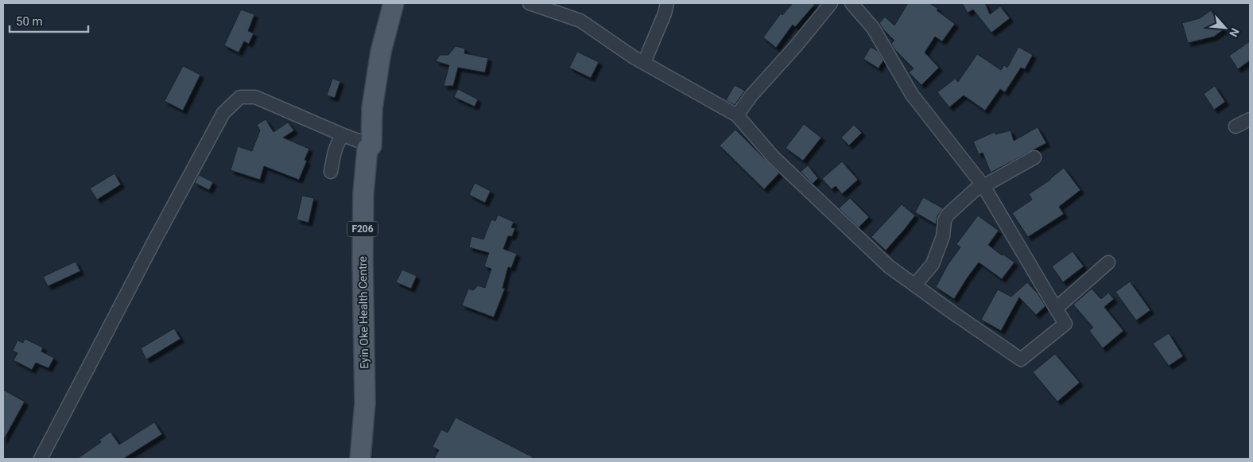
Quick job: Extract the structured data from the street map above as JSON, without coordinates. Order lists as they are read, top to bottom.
{
  "streets": {
    "main road": ["F206", "Eyin Oke Health Centre"]
  },
  "scale_bar": "50 m",
  "north": "bottom right"
}
